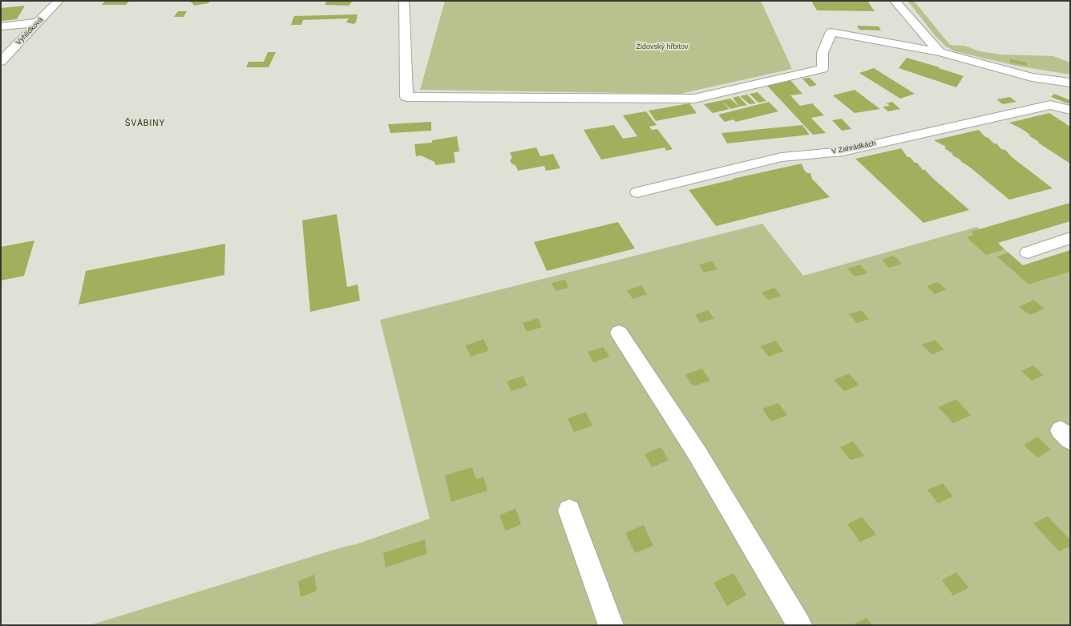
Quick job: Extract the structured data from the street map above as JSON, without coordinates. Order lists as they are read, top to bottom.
{
  "streets": {
    "street": ["Vyhlídková", "V Zahrádkách"]
  },
  "districts": ["ŠVÁBINY"],
  "parks": ["Židovský hřbitov"]
}
